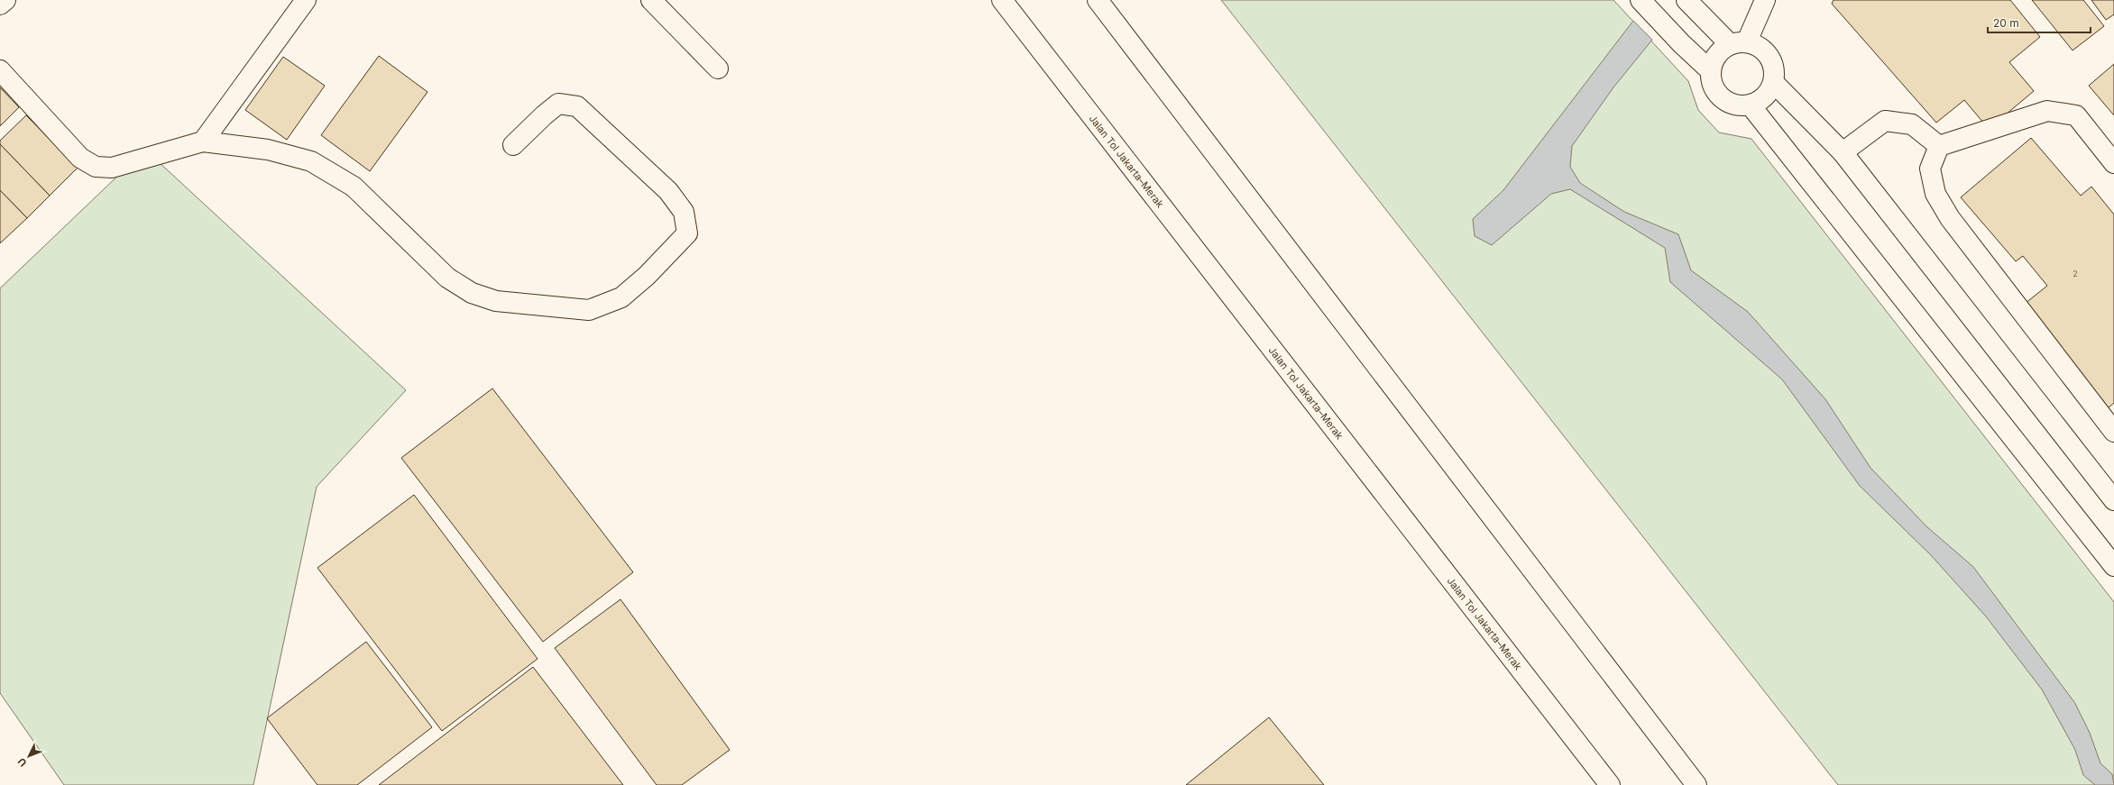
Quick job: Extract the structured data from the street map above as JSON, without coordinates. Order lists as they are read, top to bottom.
{
  "streets": {
    "main road": ["Jalan Tol Jakarta–Merak"]
  },
  "house_numbers": ["2"],
  "scale_bar": "20 m",
  "north": "bottom left"
}
